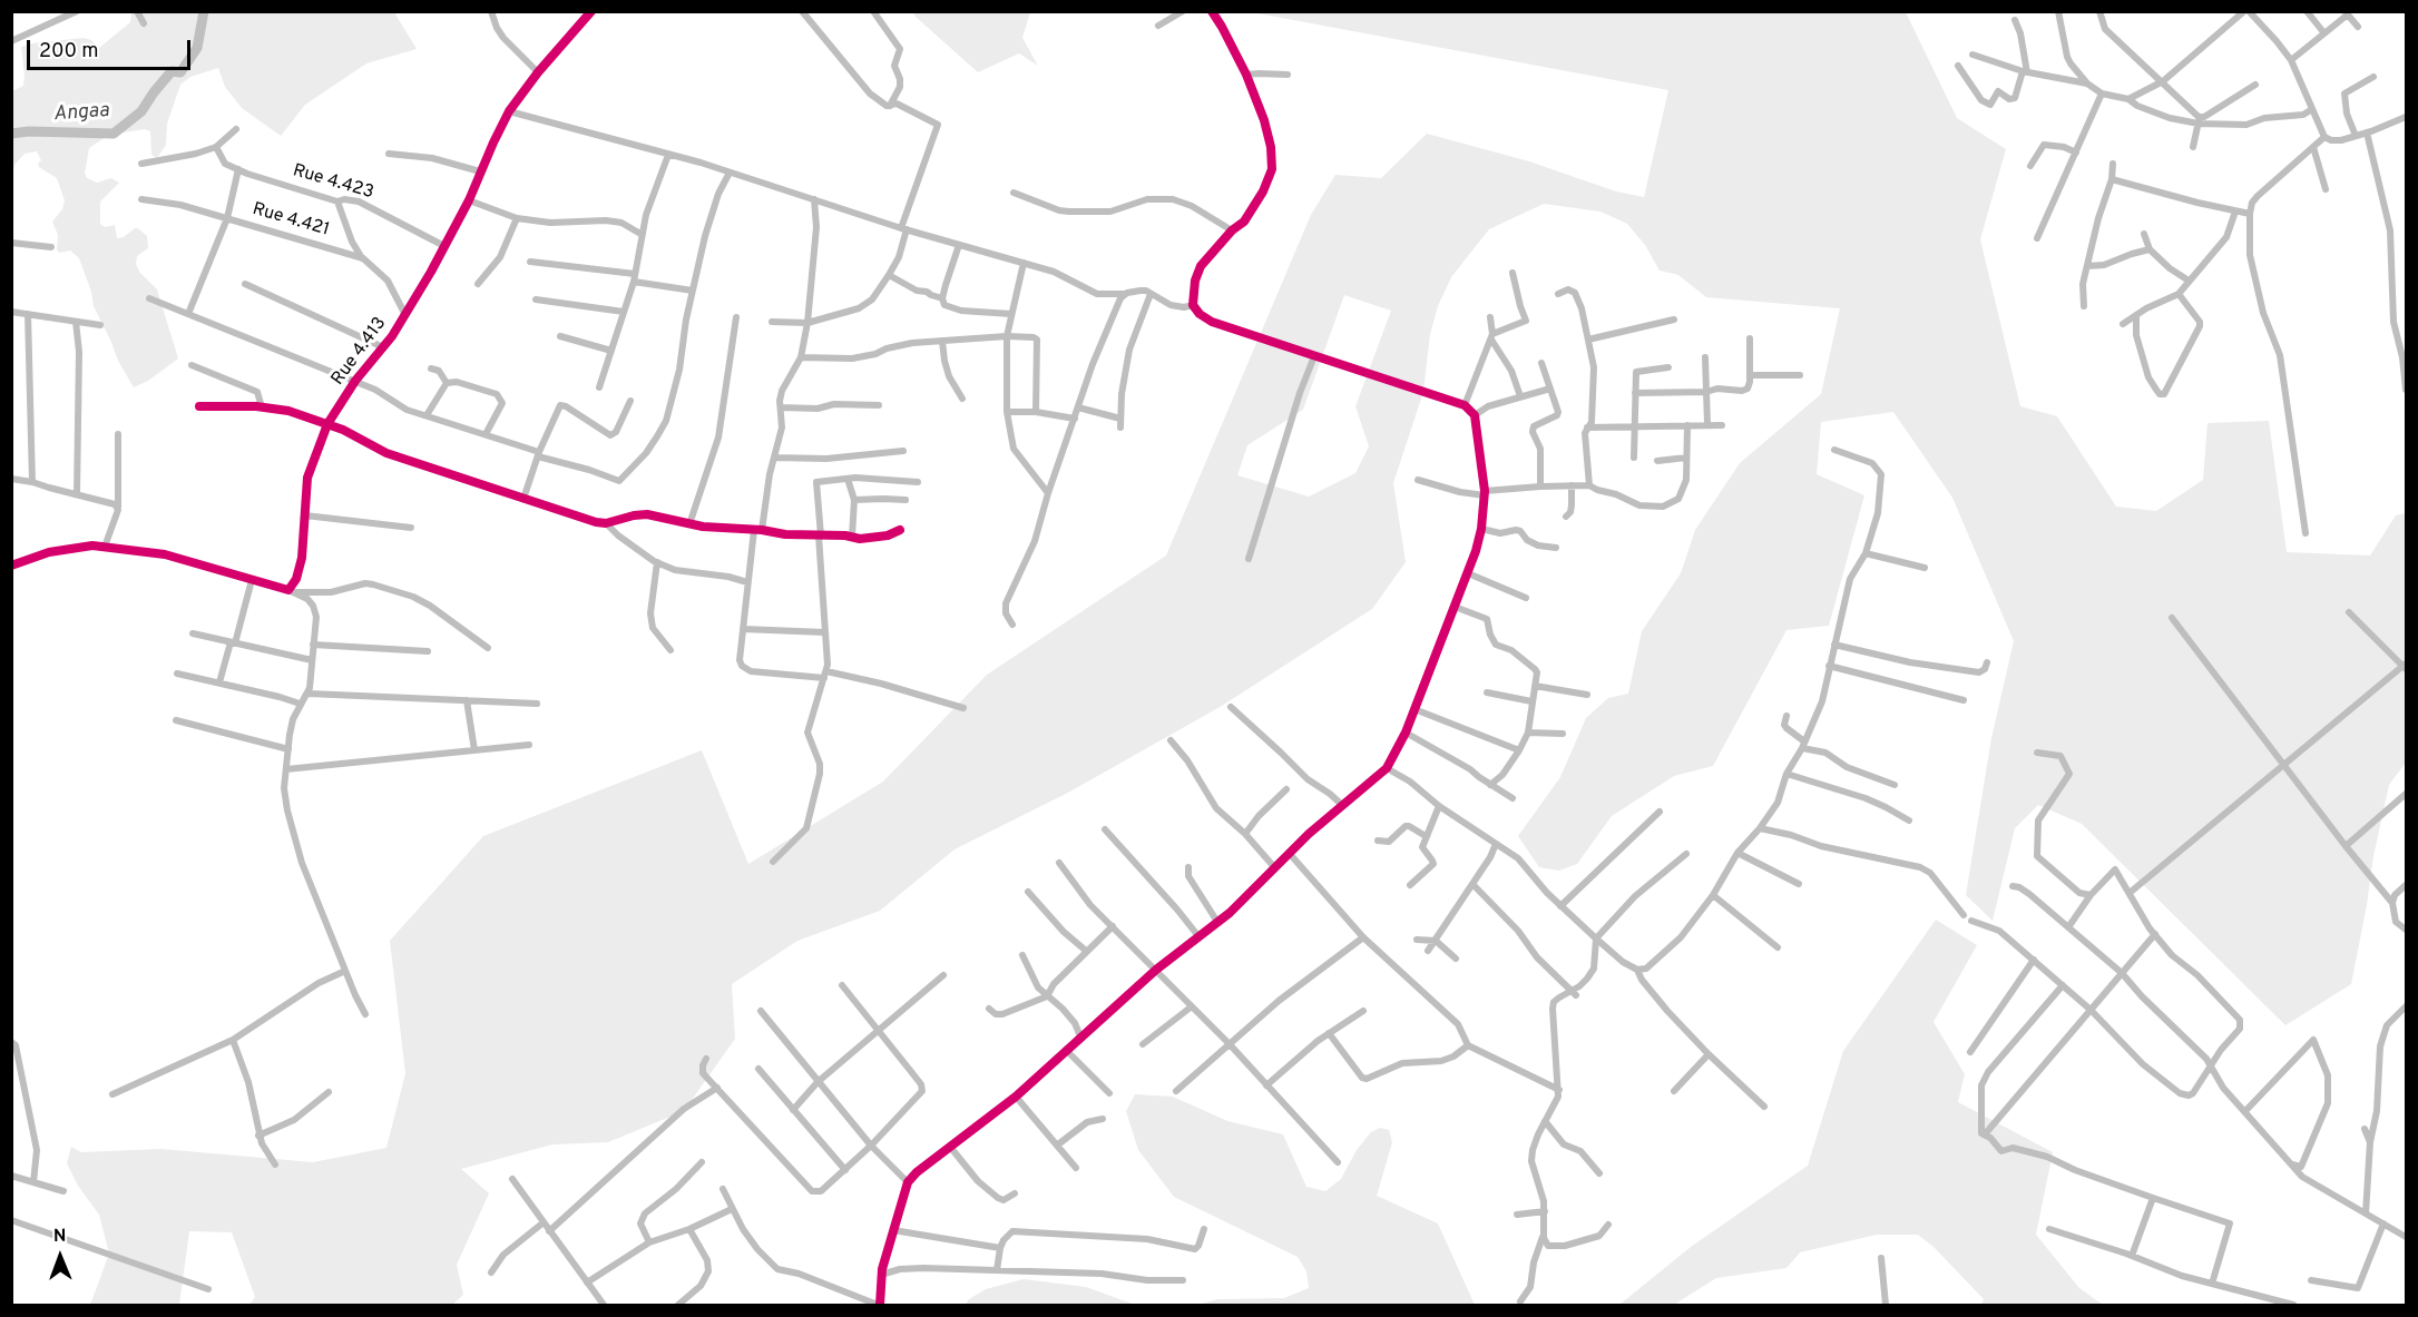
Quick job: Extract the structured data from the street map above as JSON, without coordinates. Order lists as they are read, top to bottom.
{
  "streets": {
    "street": ["Rue 4.423", "Rue 4.421", "Rue 4.413"]
  },
  "crossings": [
    ["Rue 4.423", "Rue 4.413"],
    ["Rue 4.421", "Rue 4.413"]
  ],
  "water": ["Angaa"],
  "scale_bar": "200 m",
  "north": "top"
}
